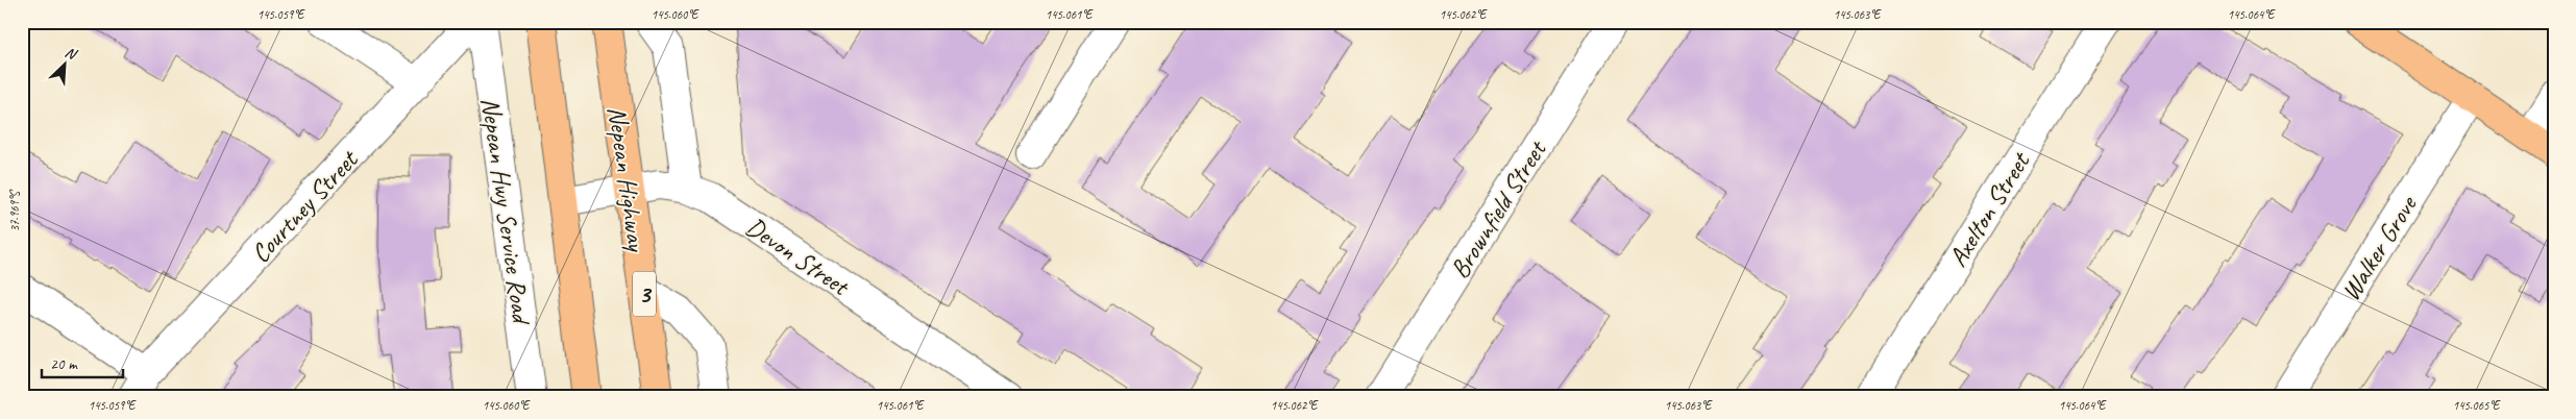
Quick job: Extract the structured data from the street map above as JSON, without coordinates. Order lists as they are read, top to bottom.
{
  "streets": {
    "main road": ["Nepean Highway", "3"],
    "street": [
      "Courtney Street",
      "Nepean Hwy Service Road",
      "Brownfield Street",
      "Axelton Street",
      "Walker Grove",
      "Devon Street"
    ]
  },
  "crossings": [
    ["Nepean Highway", "Devon Street"],
    ["Courtney Street", "Nepean Hwy Service Road"]
  ],
  "scale_bar": "20 m",
  "north": "top right",
  "coordinates": [
    "145.059°E",
    "145.060°E",
    "145.061°E",
    "145.062°E",
    "145.063°E",
    "145.064°E",
    "37.969°S",
    "145.065°E"
  ]
}
